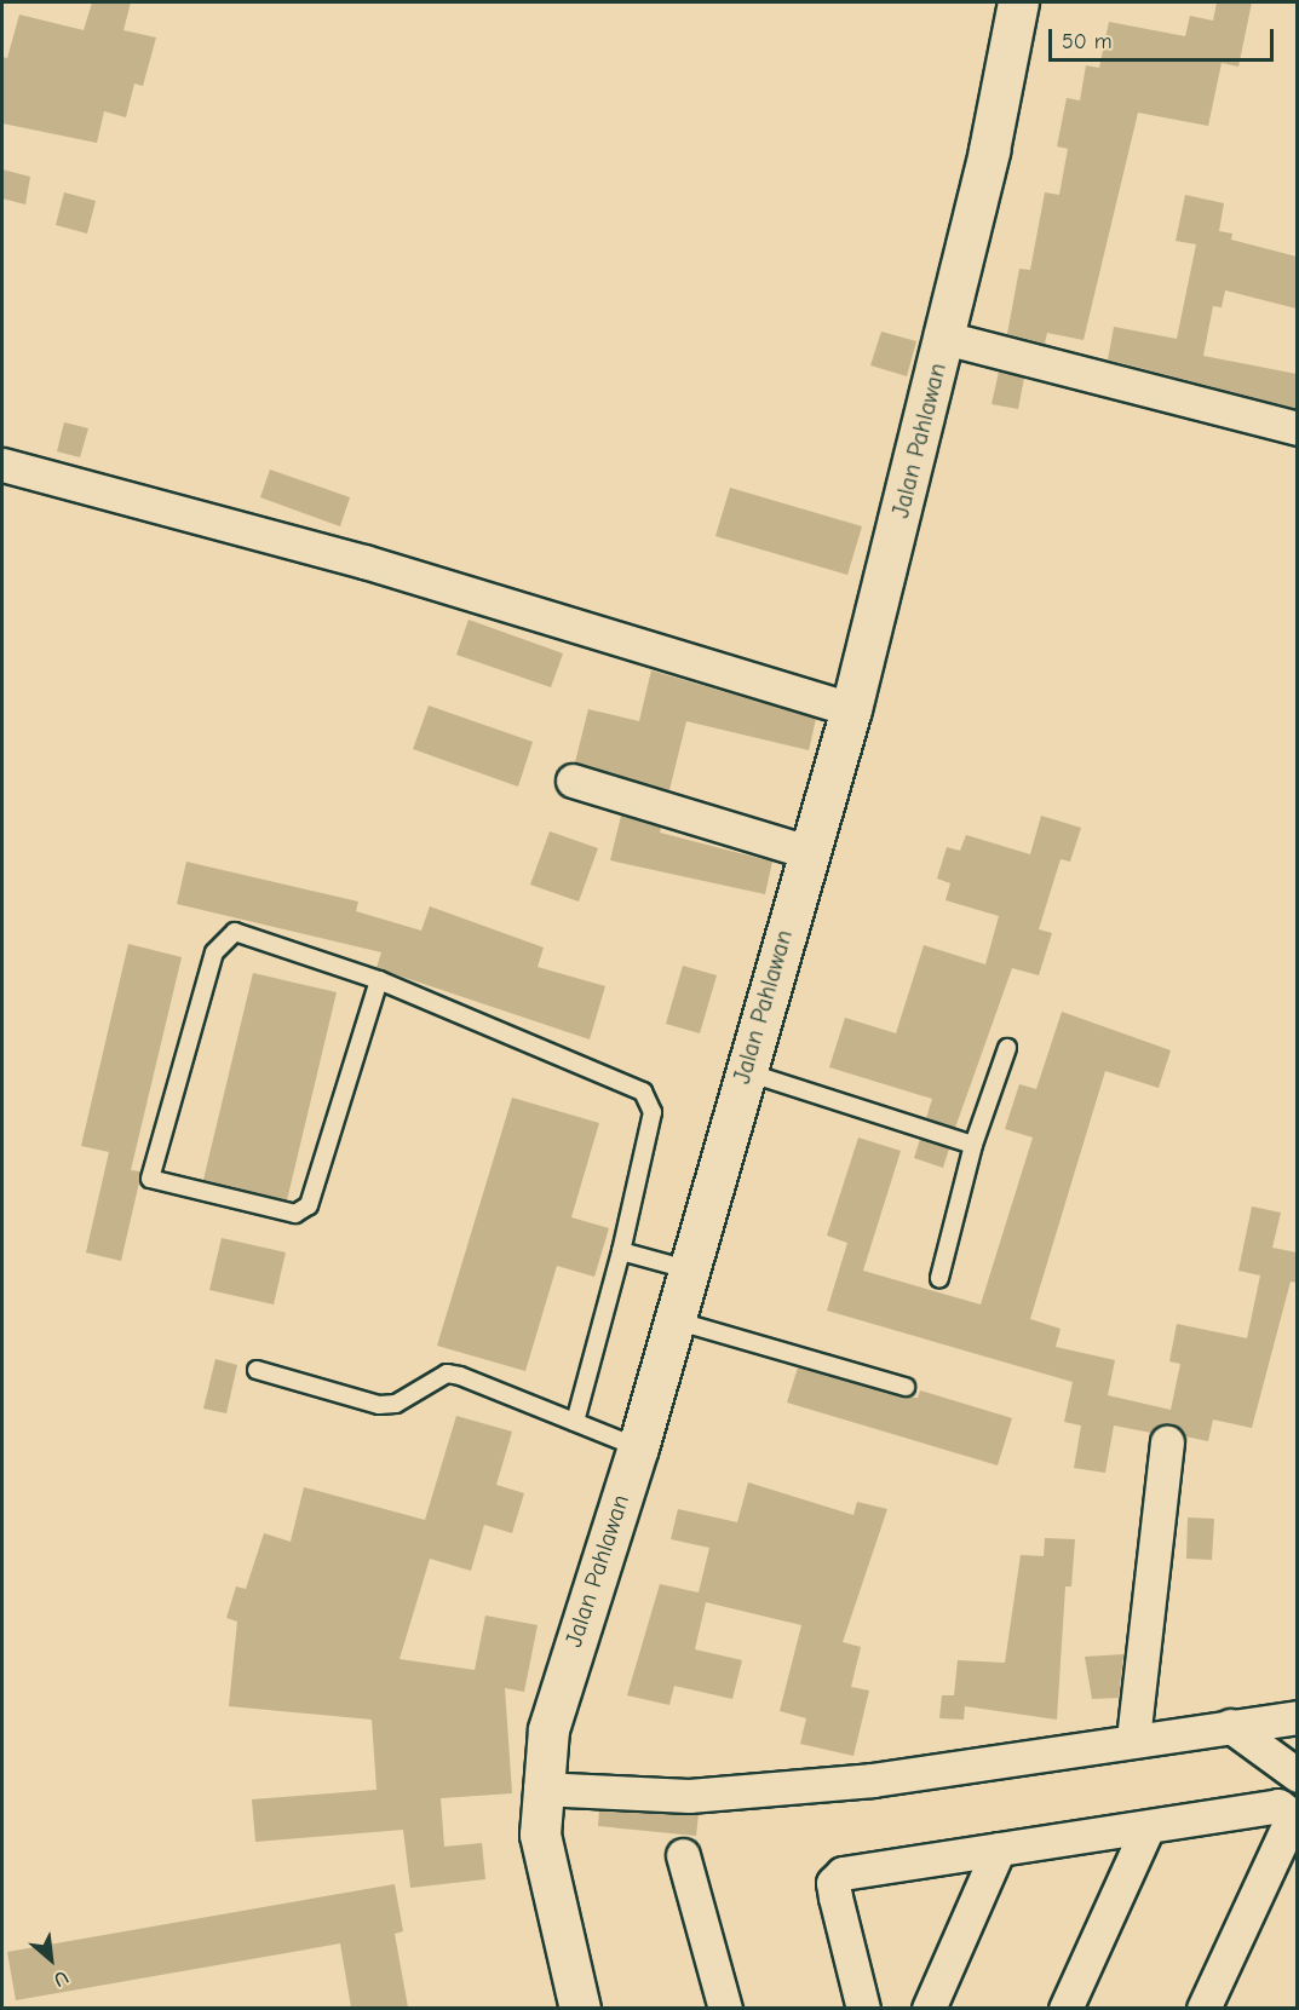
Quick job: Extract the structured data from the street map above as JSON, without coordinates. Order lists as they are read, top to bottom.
{
  "streets": {
    "street": ["Jalan Pahlawan"]
  },
  "scale_bar": "50 m",
  "north": "bottom right"
}
